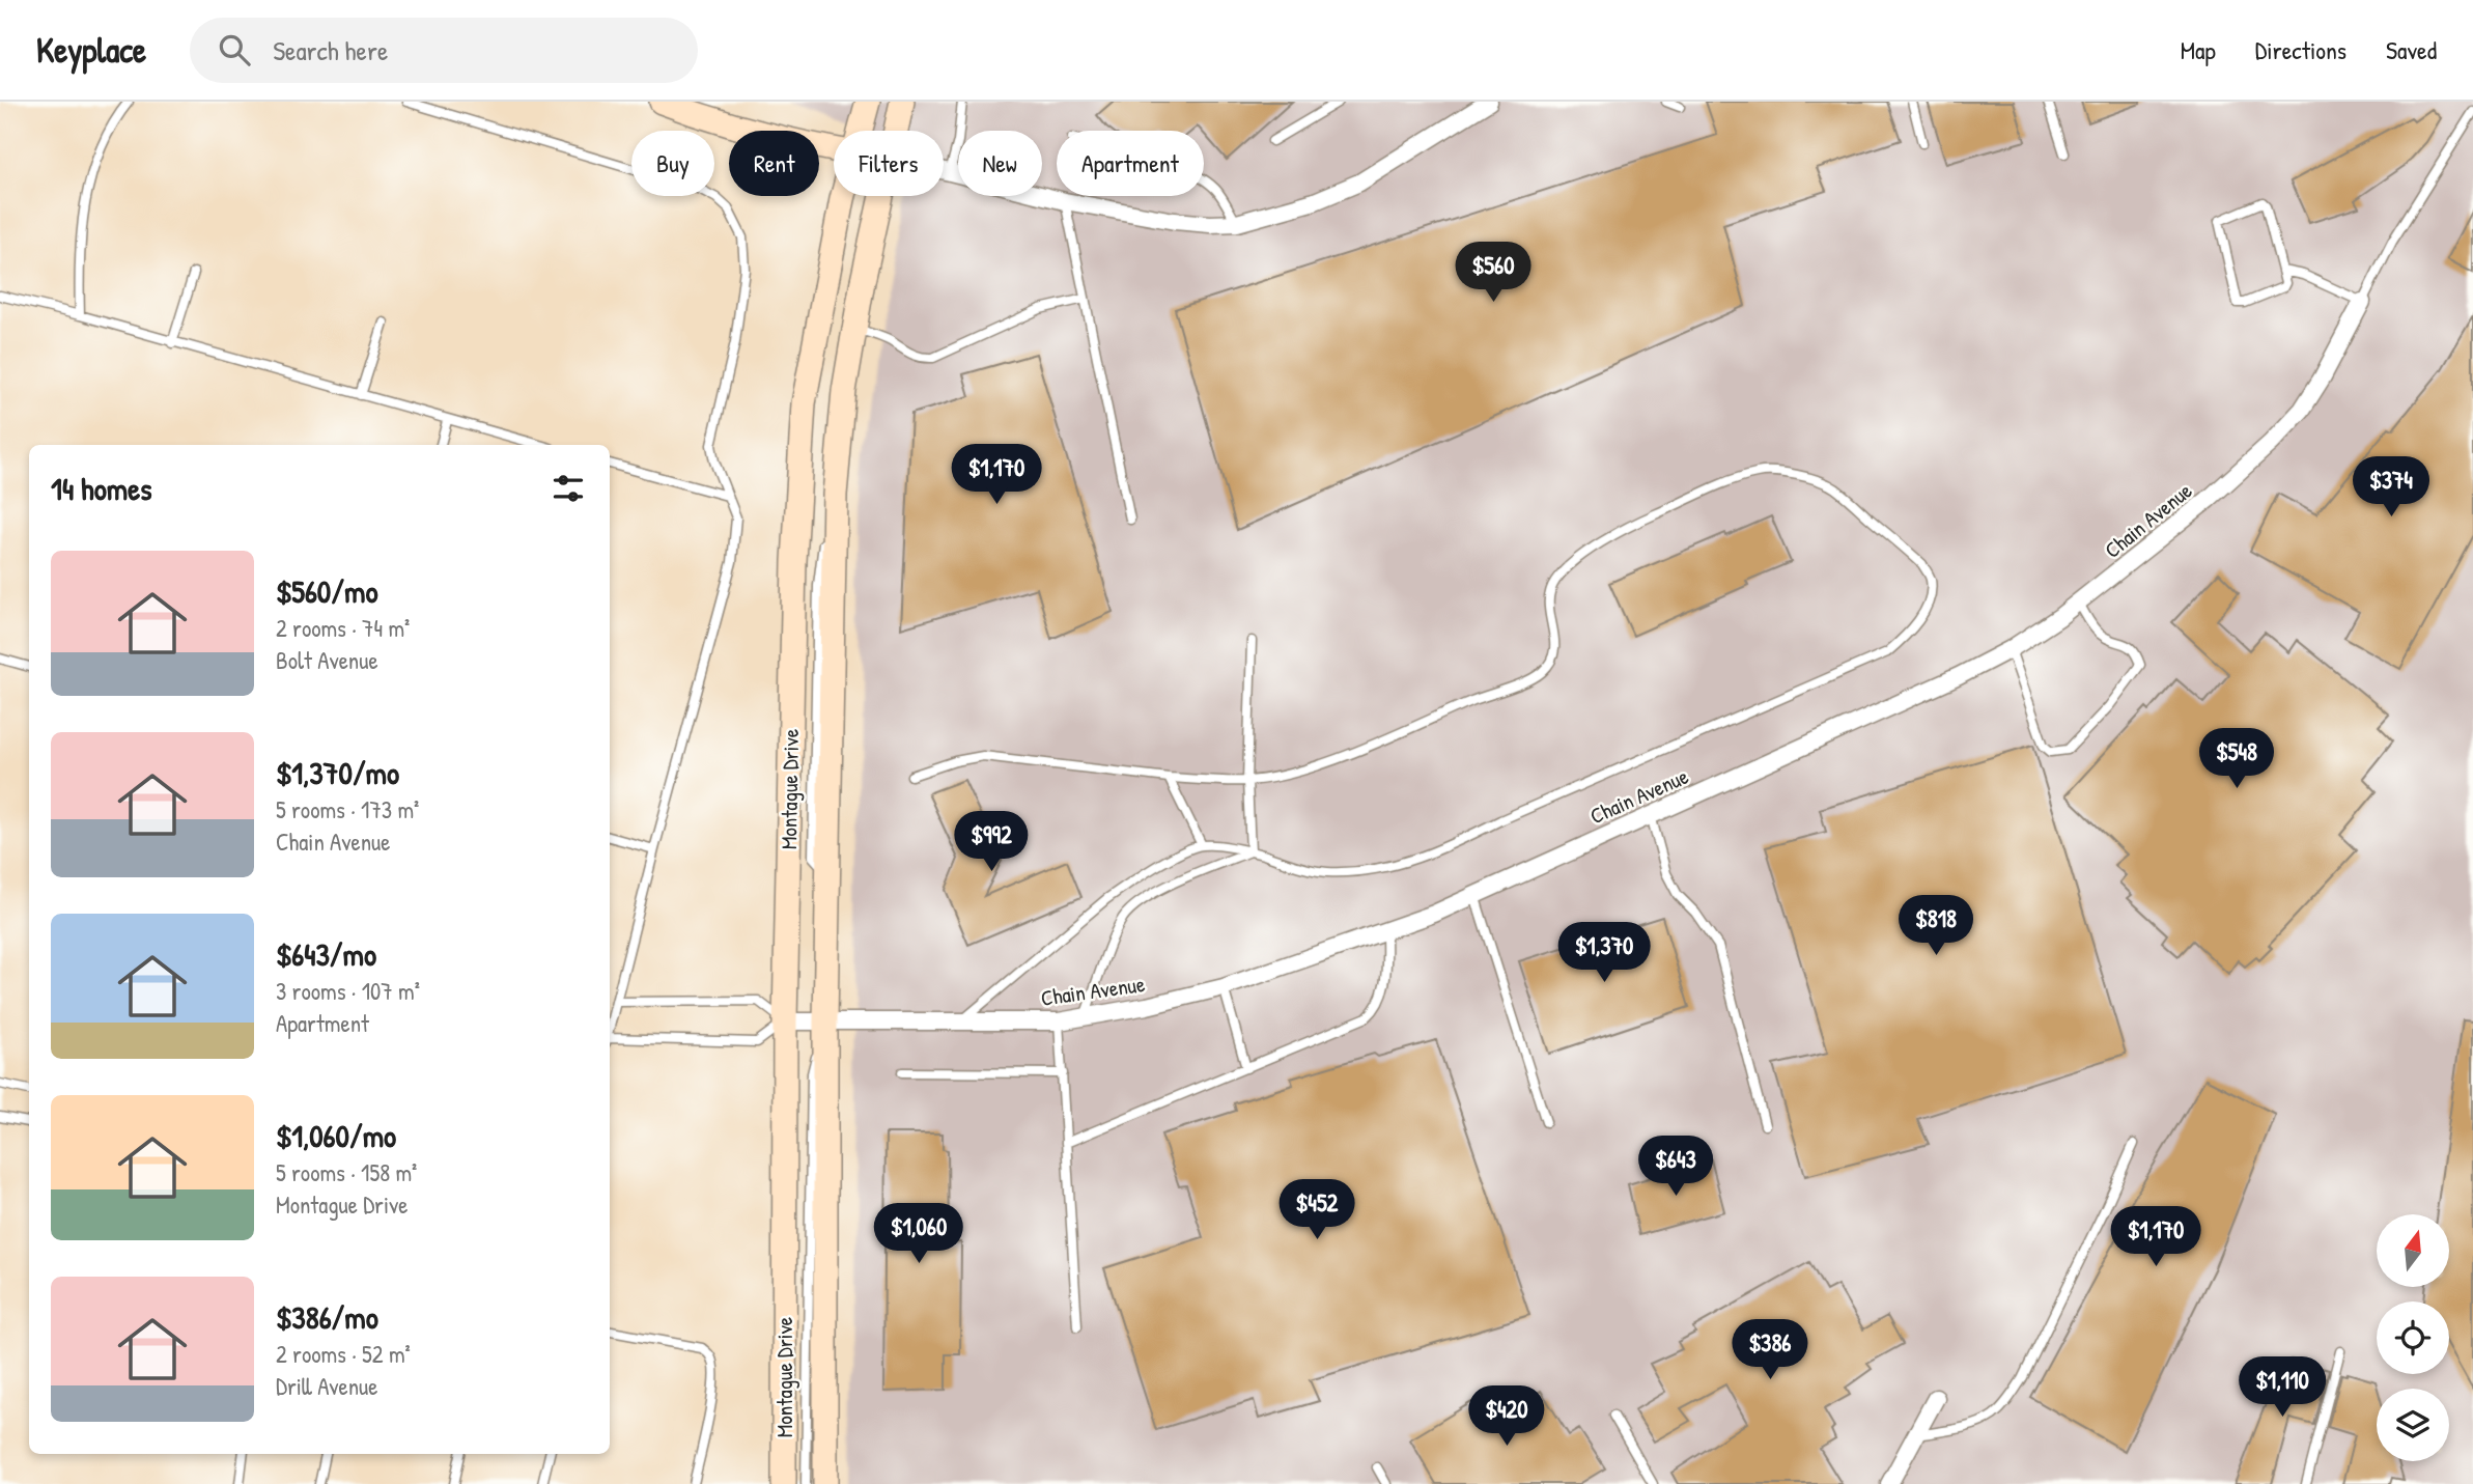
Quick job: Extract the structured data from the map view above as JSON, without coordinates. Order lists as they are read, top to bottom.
{
  "streets": {
    "main road": ["Montague Drive"],
    "street": ["Chain Avenue"]
  },
  "crossings": [
    ["Chain Avenue", "Montague Drive"]
  ],
  "north": "top",
  "page": {
    "header": "Keyplace",
    "search": "Search here",
    "nav": ["Map", "Directions", "Saved"],
    "chip": [
      "Buy",
      "Rent",
      "Filters",
      "New",
      "Apartment"
    ],
    "price": [
      "$560",
      "$1,170",
      "$374",
      "$548",
      "$992",
      "$818",
      "$1,370",
      "$643",
      "$452",
      "$1,060",
      "$1,170",
      "$386",
      "$1,110",
      "$420"
    ],
    "heading": "14 homes",
    "list": [
      {
        "name": "$560/mo",
        "note": "2 rooms · 74 m² · Bolt Avenue"
      },
      {
        "name": "$1,370/mo",
        "note": "5 rooms · 173 m² · Chain Avenue"
      },
      {
        "name": "$643/mo",
        "note": "3 rooms · 107 m² · Apartment"
      },
      {
        "name": "$1,060/mo",
        "note": "5 rooms · 158 m² · Montague Drive"
      },
      {
        "name": "$386/mo",
        "note": "2 rooms · 52 m² · Drill Avenue"
      }
    ]
  }
}
